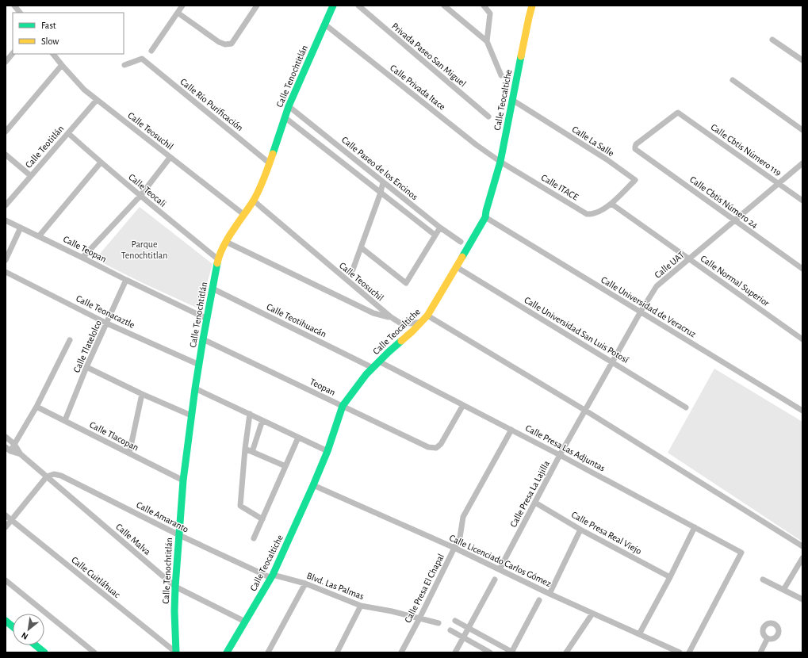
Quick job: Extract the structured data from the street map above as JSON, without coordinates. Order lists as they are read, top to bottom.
{
  "streets": {
    "street": [
      "Privada Paseo San Miguel",
      "Calle Tenochtitlán",
      "Calle Privada Itace",
      "Calle Teocaltiche",
      "Calle Río Purificación",
      "Calle Teosuchil",
      "Calle La Salle",
      "Calle Teotitlán",
      "Calle Cbtis Número 119",
      "Calle Paseo de los Encinos",
      "Calle ITACE",
      "Calle Teocali",
      "Calle Cbtis Número 24",
      "Calle Teopan",
      "Calle UAT",
      "Calle Normal Superior",
      "Calle Universidad de Veracruz",
      "Calle Teonacaztle",
      "Calle Teotihuacán",
      "Calle Universidad San Luis Potosí",
      "Calle Tlatelolco",
      "Teopan",
      "Calle Tlacopan",
      "Calle Presa Las Adjuntas",
      "Calle Presa La Lajilla",
      "Calle Amaranto",
      "Calle Presa Real Viejo",
      "Calle Malva",
      "Calle Licenciado Carlos Gómez",
      "Calle Cuitláhuac",
      "Blvd. Las Palmas",
      "Calle Presa El Chapal"
    ]
  },
  "crossings": [
    ["Calle Tenochtitlán", "Calle Privada Itace"],
    ["Calle Tenochtitlán", "Calle Río Purificación"],
    ["Calle Tenochtitlán", "Calle Teosuchil"],
    ["Calle Tenochtitlán", "Calle Paseo de los Encinos"],
    ["Calle Tenochtitlán", "Calle Teocali"],
    ["Calle Tenochtitlán", "Calle Teopan"],
    ["Calle Tenochtitlán", "Calle Teonacaztle"],
    ["Calle Tenochtitlán", "Calle Teotihuacán"],
    ["Calle Tenochtitlán", "Teopan"],
    ["Calle Tenochtitlán", "Calle Tlacopan"],
    ["Calle Tenochtitlán", "Calle Amaranto"],
    ["Calle Tenochtitlán", "Calle Malva"],
    ["Calle Tenochtitlán", "Calle Cuitláhuac"],
    ["Calle Privada Itace", "Calle Teocaltiche"],
    ["Calle Privada Itace", "Calle ITACE"],
    ["Calle Teocaltiche", "Calle Teosuchil"],
    ["Calle Teocaltiche", "Calle La Salle"],
    ["Calle Teocaltiche", "Calle ITACE"],
    ["Calle Teocaltiche", "Calle Universidad de Veracruz"],
    ["Calle Teocaltiche", "Calle Teotihuacán"],
    ["Calle Teocaltiche", "Calle Universidad San Luis Potosí"],
    ["Calle Teocaltiche", "Teopan"],
    ["Calle Teocaltiche", "Calle Presa Las Adjuntas"],
    ["Calle Teocaltiche", "Calle Amaranto"],
    ["Calle Teocaltiche", "Calle Malva"],
    ["Calle Teocaltiche", "Calle Licenciado Carlos Gómez"],
    ["Calle Teocaltiche", "Blvd. Las Palmas"],
    ["Calle Teosuchil", "Calle Teotitlán"],
    ["Calle La Salle", "Calle ITACE"],
    ["Calle La Salle", "Calle Normal Superior"],
    ["Calle Teotitlán", "Calle Teocali"],
    ["Calle Cbtis Número 119", "Calle Cbtis Número 24"],
    ["Calle Cbtis Número 119", "Calle UAT"],
    ["Calle ITACE", "Calle Normal Superior"],
    ["Calle Cbtis Número 24", "Calle UAT"],
    ["Calle Teopan", "Calle Tlatelolco"],
    ["Calle UAT", "Calle Normal Superior"],
    ["Calle UAT", "Calle Universidad de Veracruz"],
    ["Calle UAT", "Calle Universidad San Luis Potosí"],
    ["Calle UAT", "Calle Presa La Lajilla"],
    ["Calle Teonacaztle", "Calle Tlatelolco"],
    ["Calle Tlatelolco", "Calle Tlacopan"],
    ["Teopan", "Calle Presa Las Adjuntas"],
    ["Calle Presa Las Adjuntas", "Calle Presa La Lajilla"],
    ["Calle Presa Las Adjuntas", "Calle Presa El Chapal"],
    ["Calle Presa La Lajilla", "Calle Presa Real Viejo"],
    ["Calle Presa La Lajilla", "Calle Licenciado Carlos Gómez"],
    ["Calle Amaranto", "Calle Malva"],
    ["Calle Amaranto", "Blvd. Las Palmas"],
    ["Calle Licenciado Carlos Gómez", "Calle Presa El Chapal"],
    ["Blvd. Las Palmas", "Calle Presa El Chapal"]
  ],
  "parks": ["Parque Tenochtitlan"],
  "legend": ["Fast", "Slow"],
  "north": "bottom left"
}
